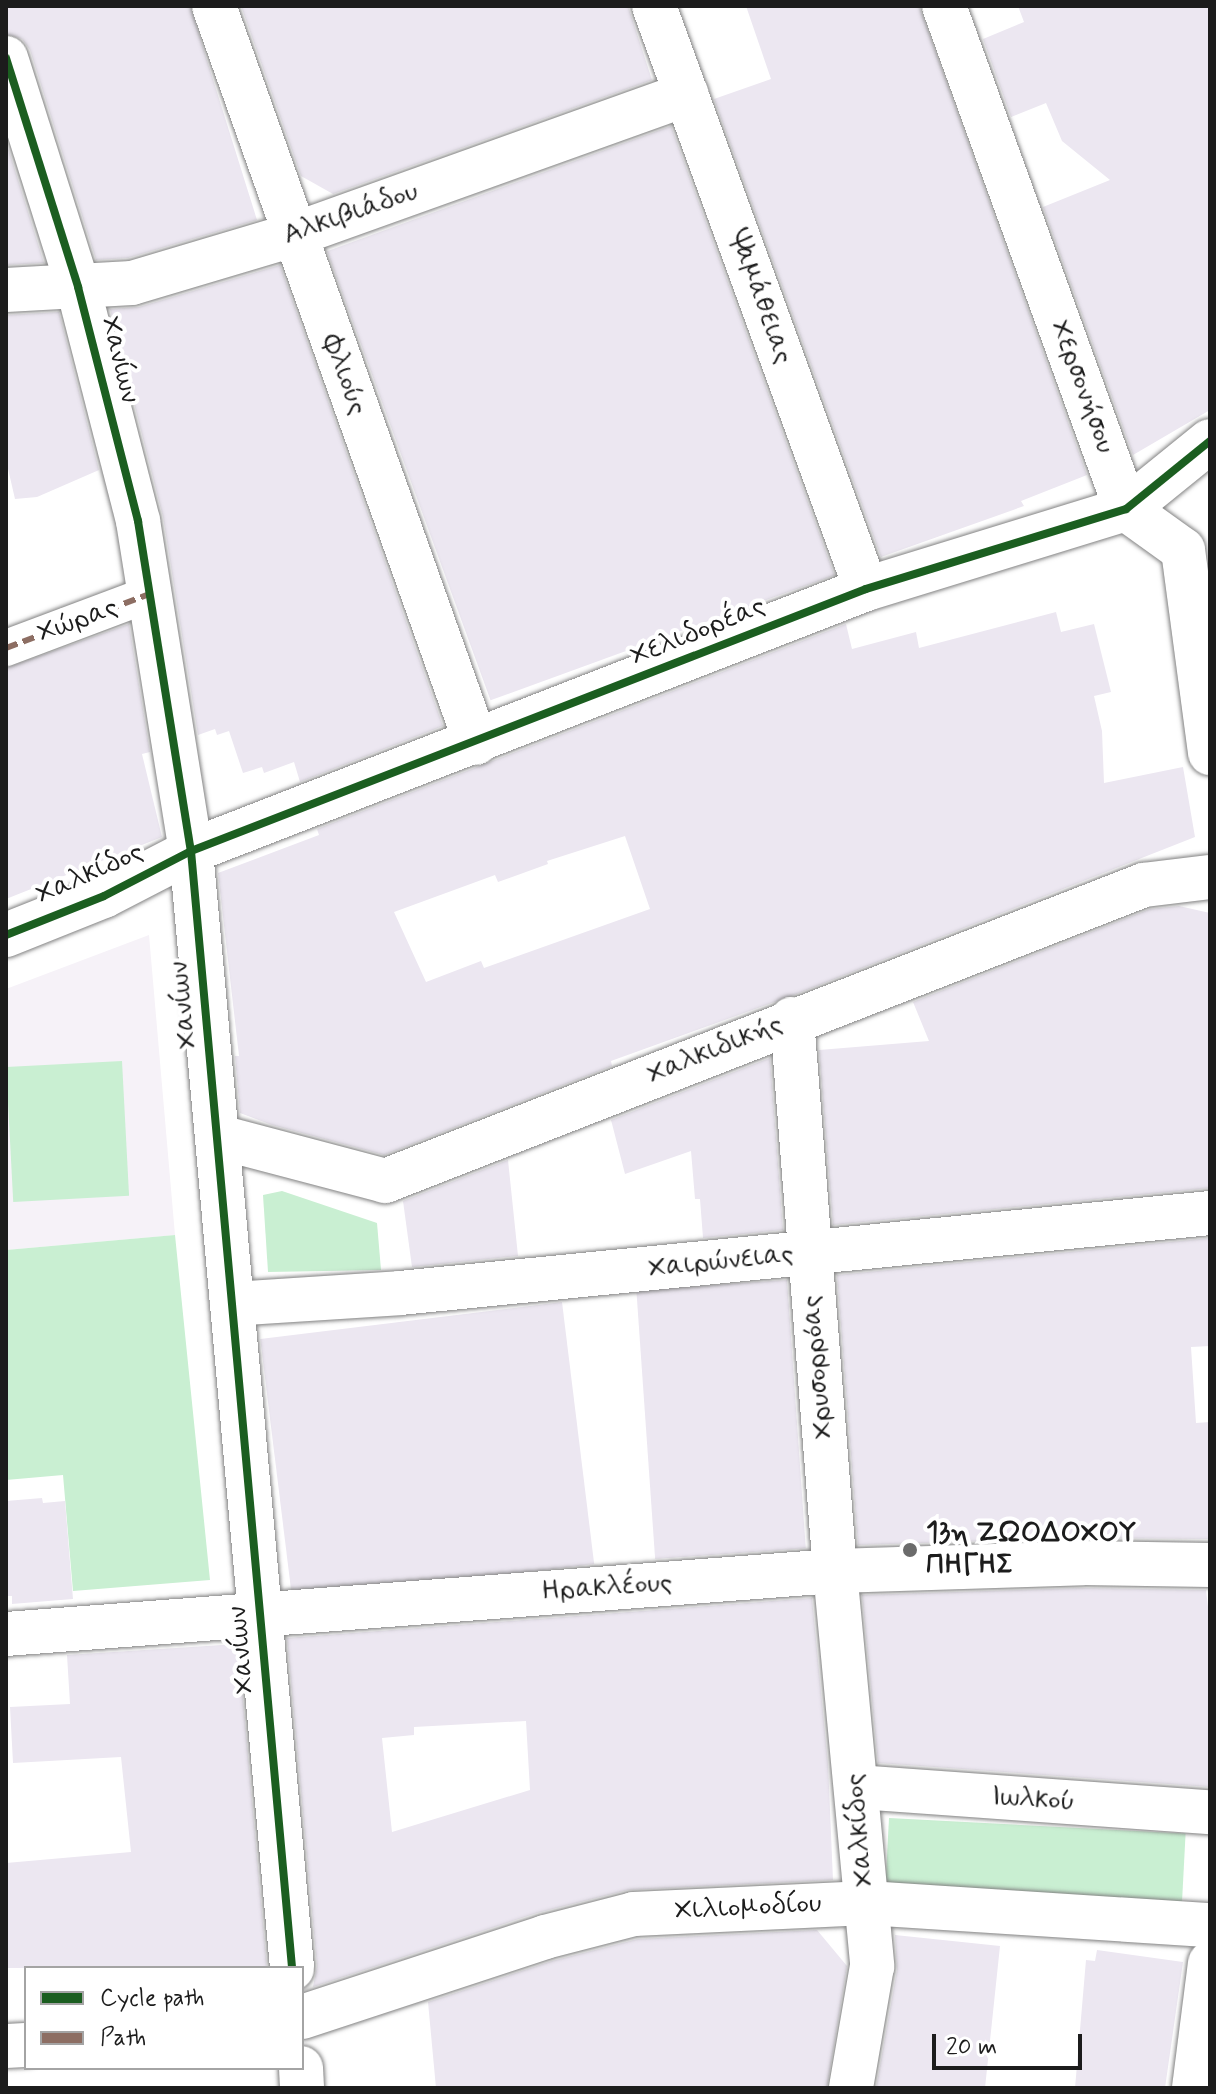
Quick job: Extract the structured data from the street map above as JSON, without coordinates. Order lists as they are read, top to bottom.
{
  "streets": {
    "street": [
      "Αλκιβιάδου",
      "Ψαμάθειας",
      "Χανίων",
      "Φλιούς",
      "Χερσονήσου",
      "Χώρας",
      "Χελιδορέας",
      "Χαλκίδος",
      "Χαλκιδικής",
      "Χαιρώνειας",
      "Χρυσορρόας",
      "Ηρακλέους",
      "Ιωλκού",
      "Χιλιομοδίου"
    ]
  },
  "crossings": [
    ["Αλκιβιάδου", "Ψαμάθειας"],
    ["Αλκιβιάδου", "Χανίων"],
    ["Αλκιβιάδου", "Φλιούς"],
    ["Ψαμάθειας", "Χελιδορέας"],
    ["Χανίων", "Χώρας"],
    ["Χανίων", "Χελιδορέας"],
    ["Χανίων", "Χαλκίδος"],
    ["Χανίων", "Χαλκιδικής"],
    ["Χανίων", "Χαιρώνειας"],
    ["Χανίων", "Ηρακλέους"],
    ["Φλιούς", "Χελιδορέας"],
    ["Χερσονήσου", "Χελιδορέας"],
    ["Χελιδορέας", "Χαλκίδος"],
    ["Χαλκίδος", "Χρυσορρόας"],
    ["Χαλκίδος", "Ηρακλέους"],
    ["Χαλκίδος", "Ιωλκού"],
    ["Χαλκίδος", "Χιλιομοδίου"],
    ["Χαλκιδικής", "Χρυσορρόας"],
    ["Χαιρώνειας", "Χρυσορρόας"],
    ["Χρυσορρόας", "Ηρακλέους"]
  ],
  "places": ["13η ΖΩΟΔΟΧΟΥ ΠΗΓΗΣ"],
  "legend": ["Cycle path", "Path"],
  "scale_bar": "20 m"
}
